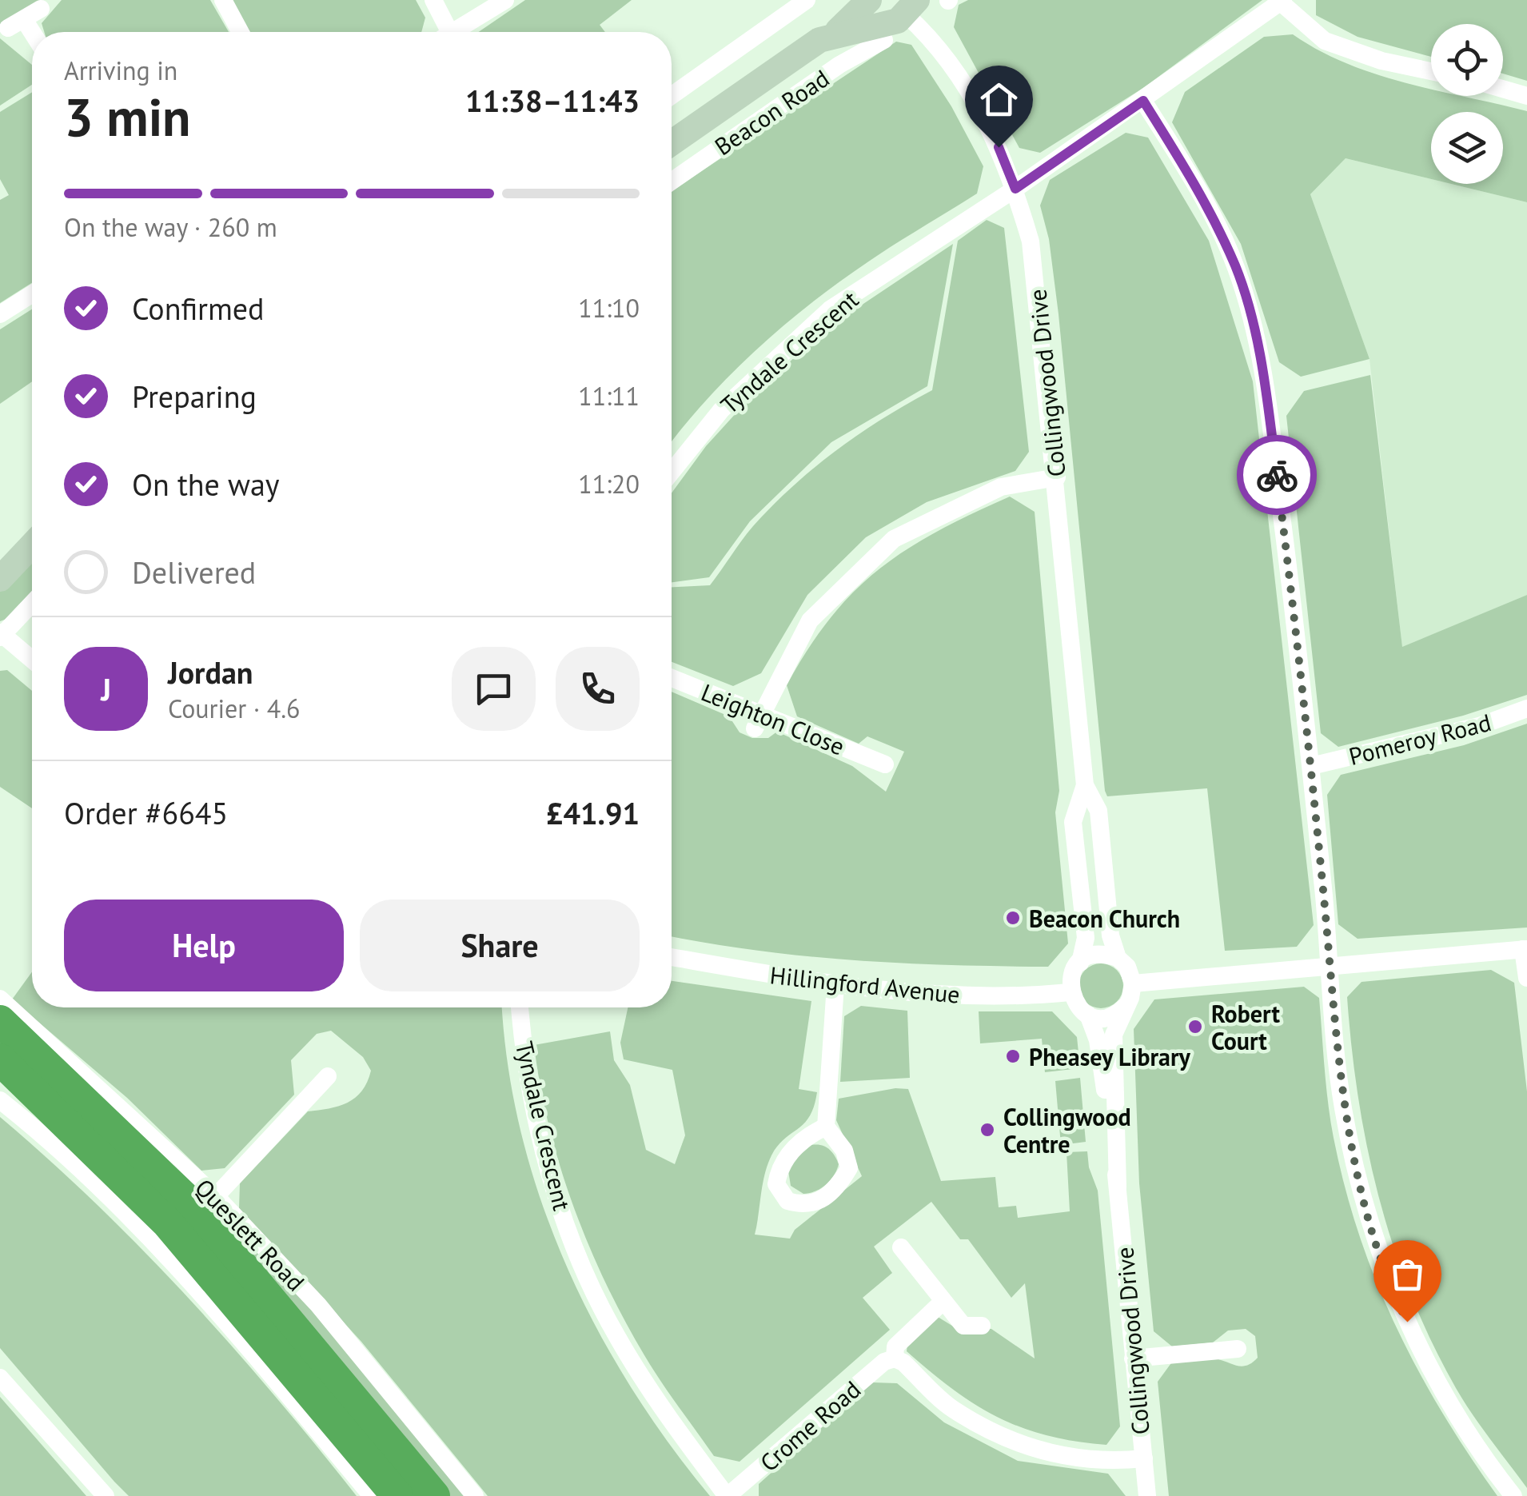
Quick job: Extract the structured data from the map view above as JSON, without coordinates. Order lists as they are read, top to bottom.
{
  "streets": {
    "highway": ["Queslett Road"],
    "main road": ["Beacon Road"],
    "street": [
      "Tyndale Crescent",
      "Collingwood Drive",
      "Leighton Close",
      "Pomeroy Road",
      "Hillingford Avenue",
      "Crome Road"
    ]
  },
  "crossings": [
    ["Beacon Road", "Collingwood Drive"],
    ["Tyndale Crescent", "Collingwood Drive"],
    ["Tyndale Crescent", "Crome Road"],
    ["Collingwood Drive", "Hillingford Avenue"]
  ],
  "places": [
    "Beacon Church",
    "Robert Court",
    "Pheasey Library",
    "Collingwood Centre"
  ],
  "page": {
    "heading": ["3 min", "Arriving in", "11:38–11:43"],
    "panel": [
      "Jordan",
      "Courier · 4.6",
      "Order #6645",
      "£41.91"
    ],
    "bar": "On the way · 260 m",
    "list": [
      ["Confirmed", "11:10"],
      ["Preparing", "11:11"],
      ["On the way", "11:20"],
      "Delivered"
    ],
    "round": "J",
    "buttons": ["Help", "Share"]
  }
}
